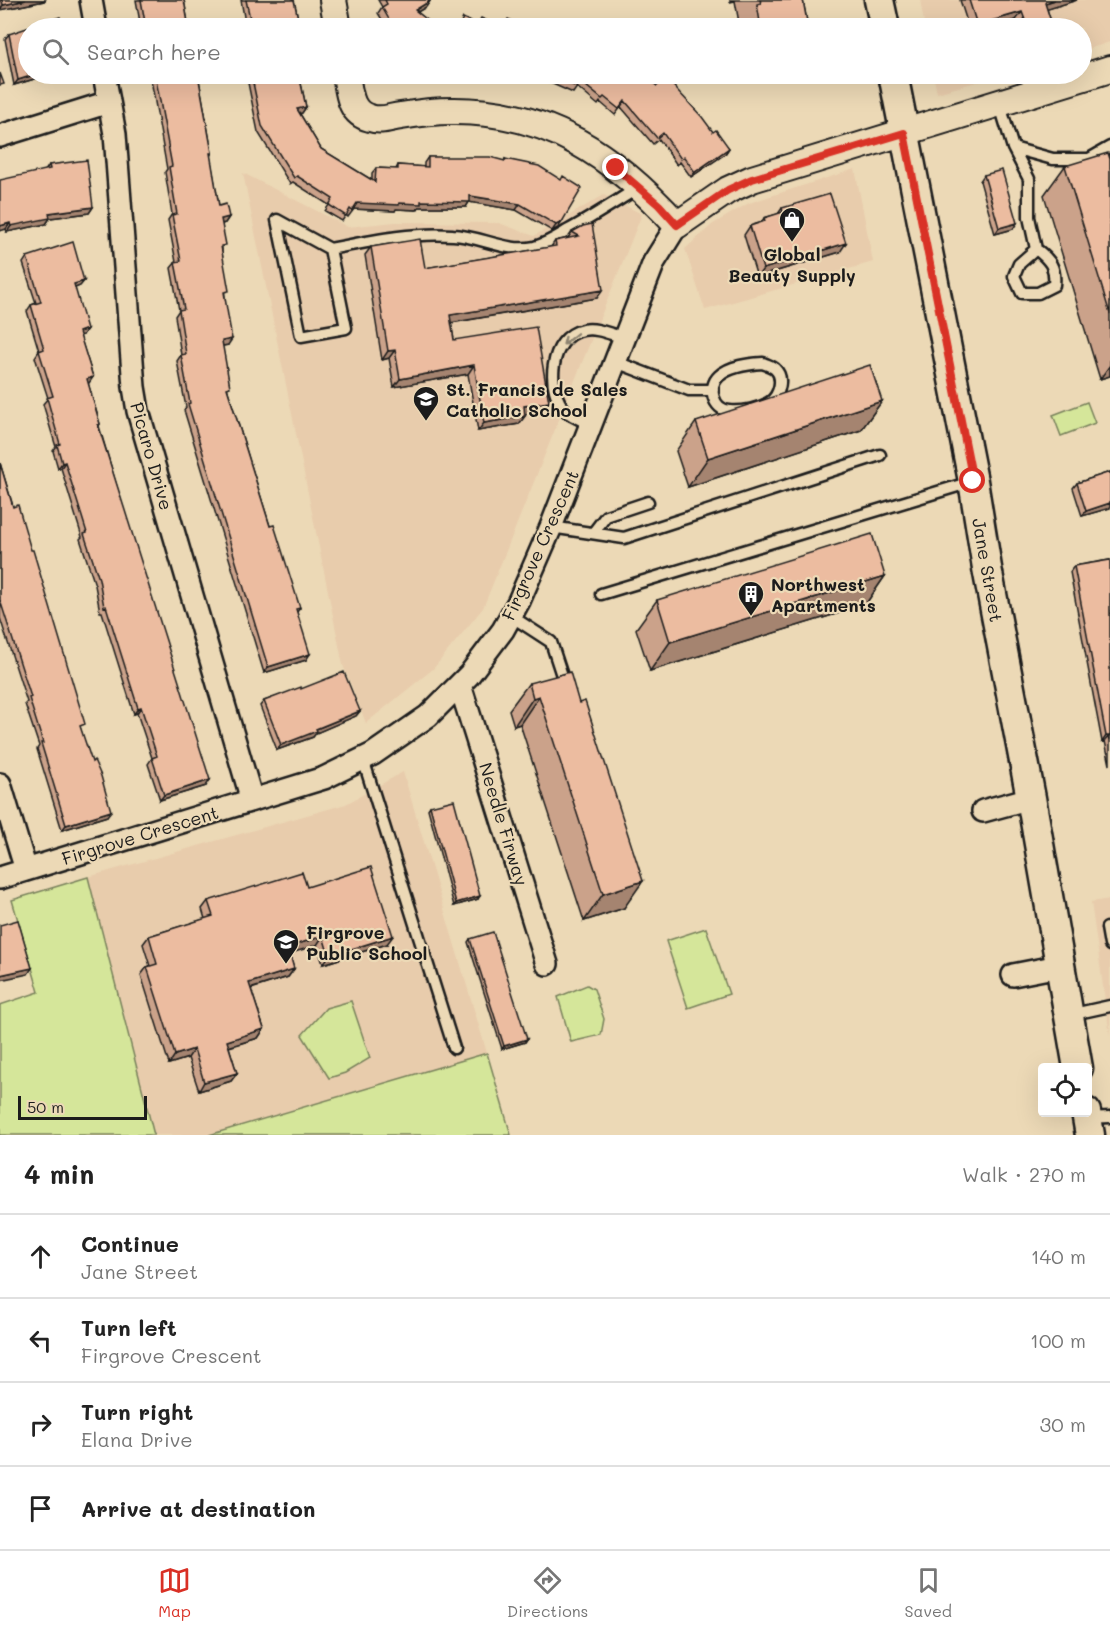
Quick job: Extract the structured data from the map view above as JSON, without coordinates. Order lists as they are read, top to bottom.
{
  "streets": {
    "main road": ["Jane Street"],
    "street": ["Picaro Drive", "Firgrove Crescent", "Needle Firway"]
  },
  "crossings": [
    ["Picaro Drive", "Firgrove Crescent"],
    ["Firgrove Crescent", "Jane Street"],
    ["Firgrove Crescent", "Needle Firway"]
  ],
  "places": {
    "shop": ["Global Beauty Supply"],
    "school or university": ["St. Francis de Sales Catholic School", "Firgrove Public School"],
    "building": ["Northwest Apartments"]
  },
  "scale_bar": "50 m",
  "page": {
    "search": "Search here",
    "scale": "50 m",
    "heading": ["4 min", "Walk · 270 m"],
    "list": [
      ["Continue", "Jane Street", "140 m"],
      ["Turn left", "Firgrove Crescent", "100 m"],
      ["Turn right", "Elana Drive", "30 m"],
      "Arrive at destination"
    ],
    "nav": ["Map", "Directions", "Saved"]
  }
}
